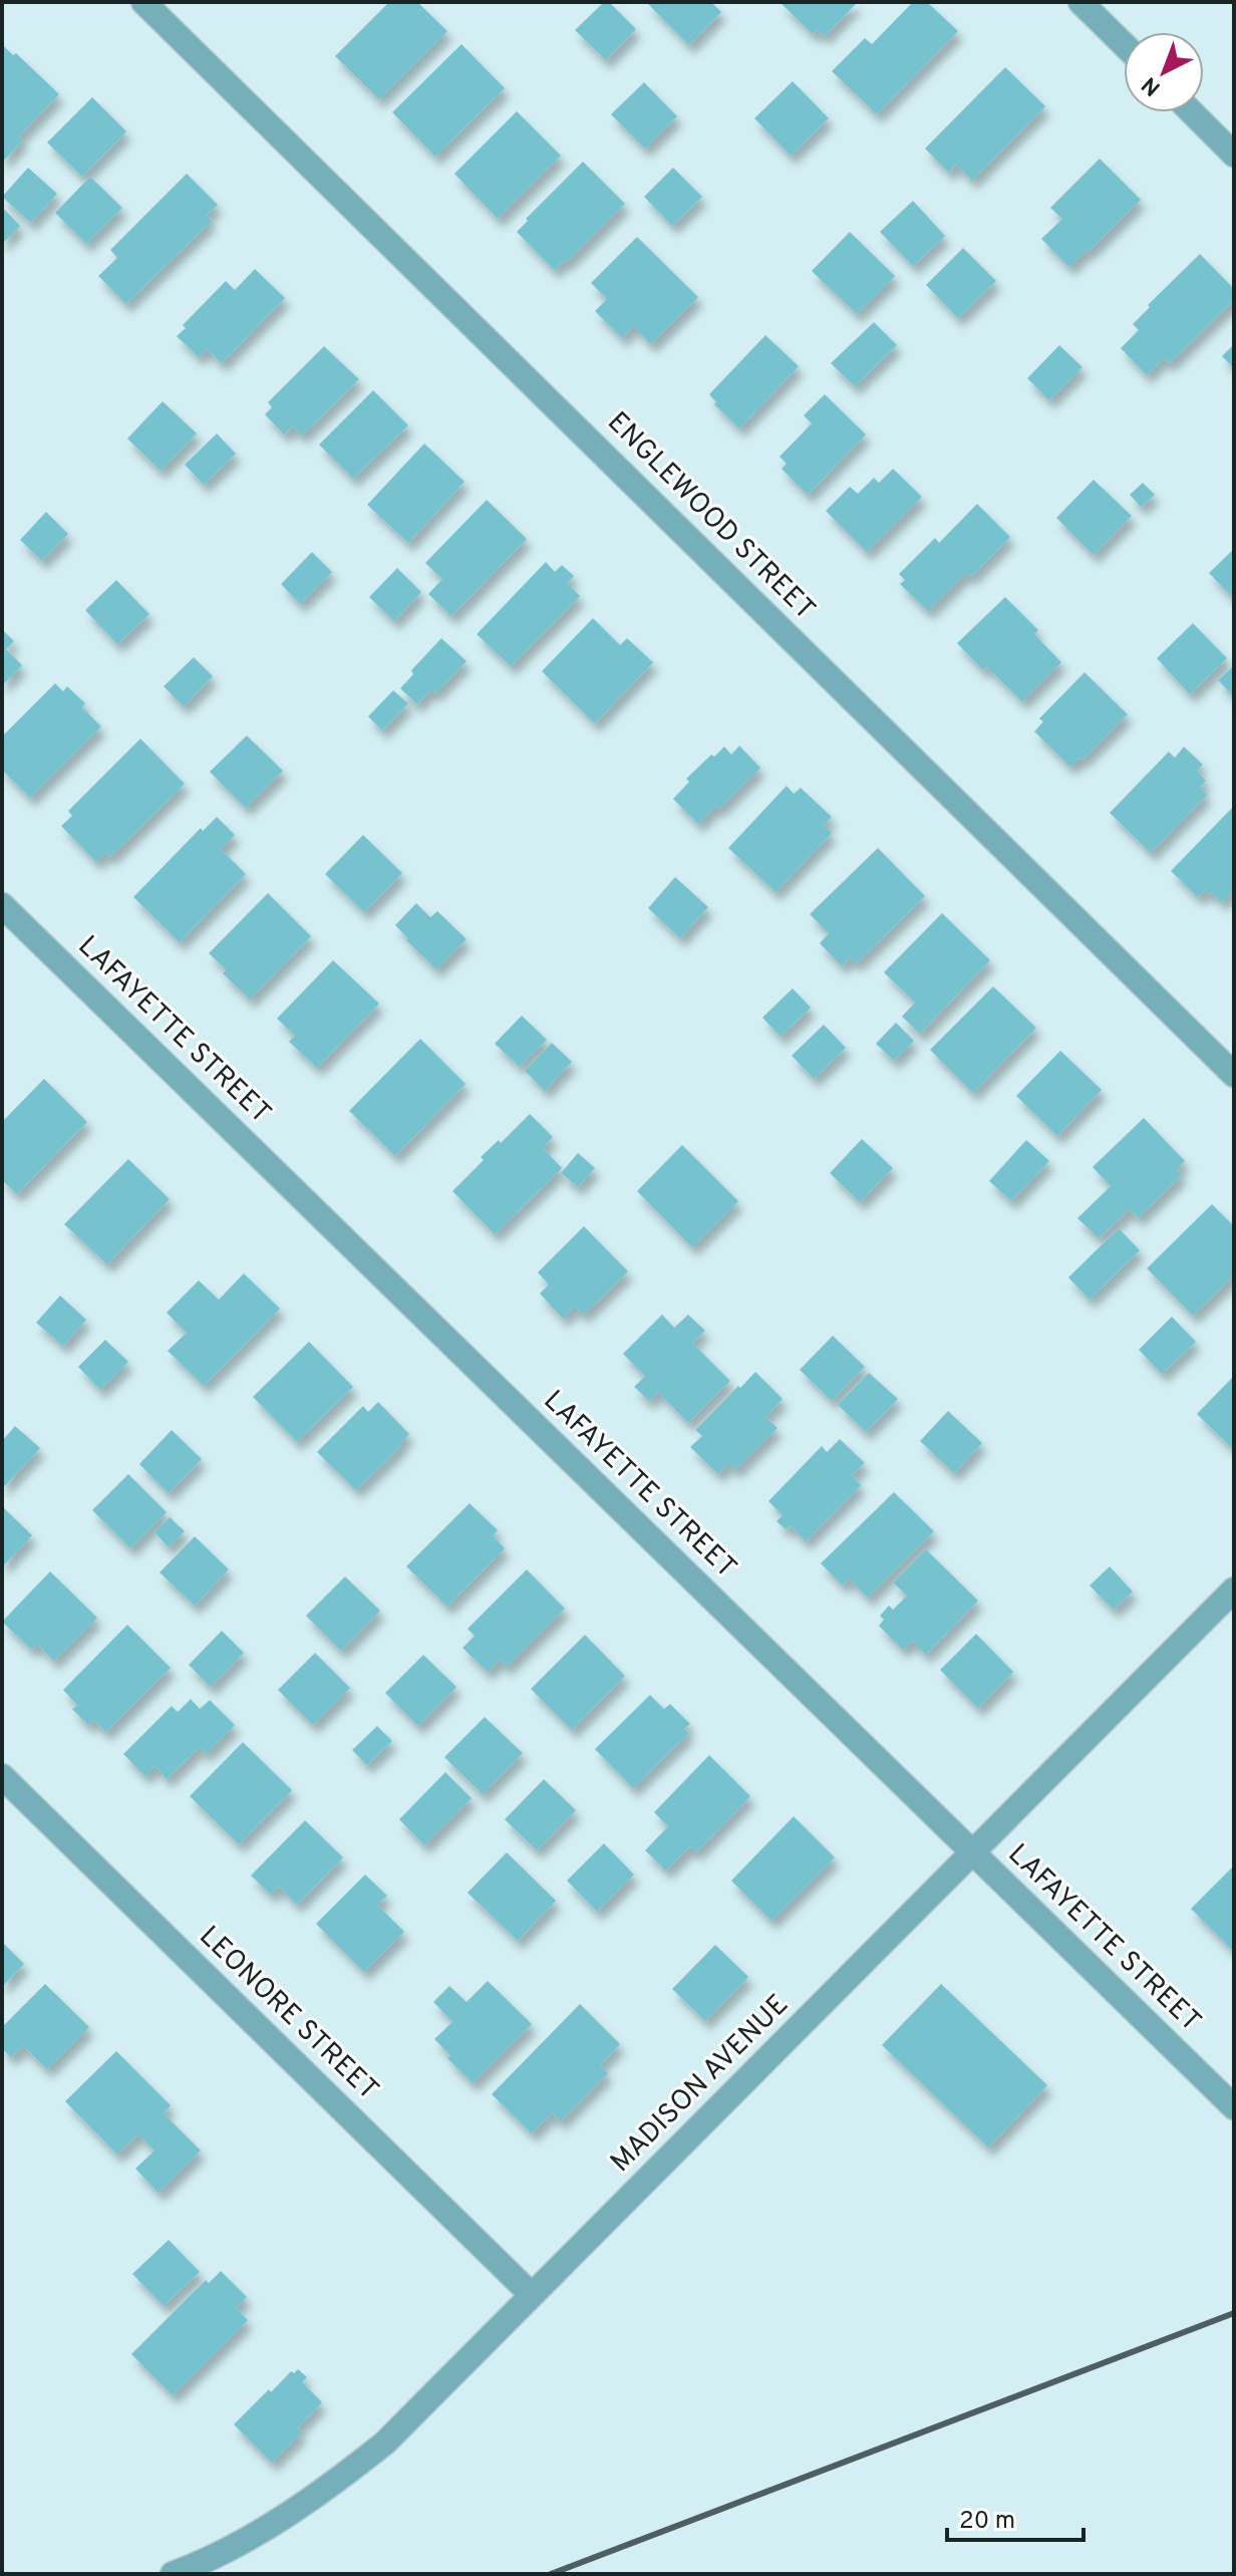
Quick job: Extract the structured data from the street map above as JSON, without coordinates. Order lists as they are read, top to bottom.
{
  "streets": {
    "street": [
      "ENGLEWOOD STREET",
      "LAFAYETTE STREET",
      "LEONORE STREET",
      "MADISON AVENUE"
    ]
  },
  "crossings": [
    ["LAFAYETTE STREET", "MADISON AVENUE"],
    ["LEONORE STREET", "MADISON AVENUE"]
  ],
  "scale_bar": "20 m",
  "north": "bottom left"
}
